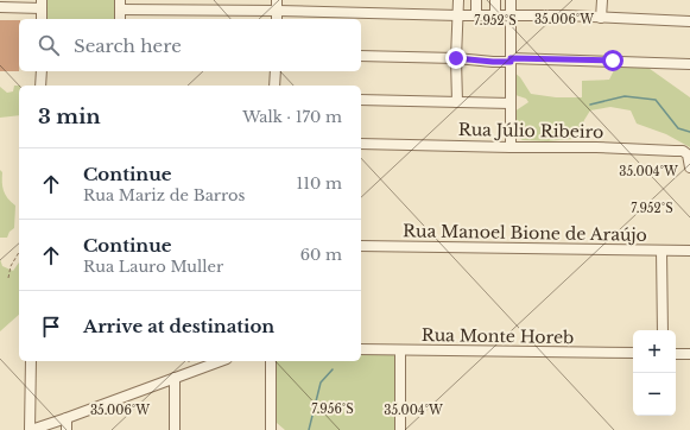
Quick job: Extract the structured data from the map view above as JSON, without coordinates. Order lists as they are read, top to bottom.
{
  "streets": {
    "street": ["Rua Júlio Ribeiro", "Rua Manoel Bione de Araújo", "Rua Monte Horeb"]
  },
  "page": {
    "search": "Search here",
    "heading": ["3 min", "Walk · 170 m"],
    "list": [
      ["Continue", "Rua Mariz de Barros", "110 m"],
      ["Continue", "Rua Lauro Muller", "60 m"],
      "Arrive at destination"
    ],
    "map_buttons": ["+", "−"]
  },
  "coordinates": [
    "35.006°W",
    "7.952°S",
    "35.004°W",
    "7.956°S"
  ]
}
